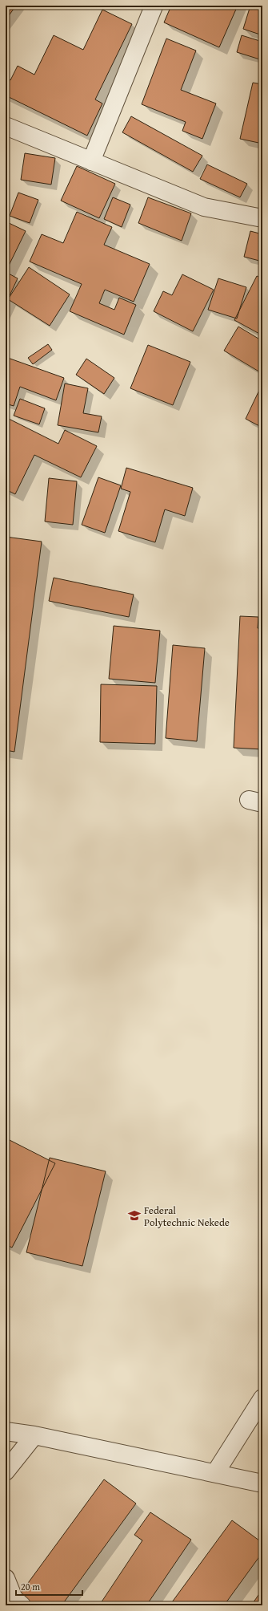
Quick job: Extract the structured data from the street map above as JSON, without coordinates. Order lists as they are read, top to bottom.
{
  "places": {
    "school or university": ["Federal Polytechnic Nekede"]
  },
  "scale_bar": "20 m"
}
